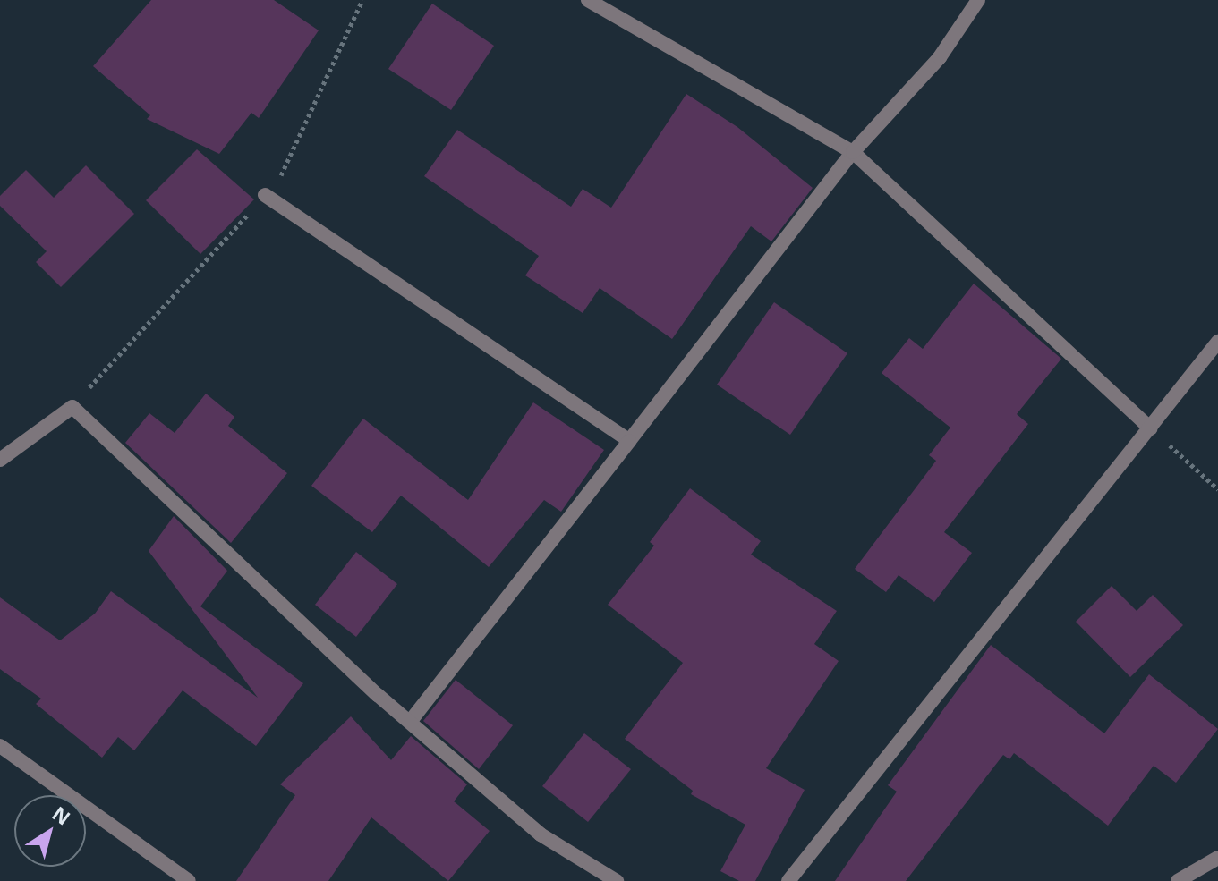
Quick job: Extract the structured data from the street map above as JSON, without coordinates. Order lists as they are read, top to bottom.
{
  "north": "top right"
}
